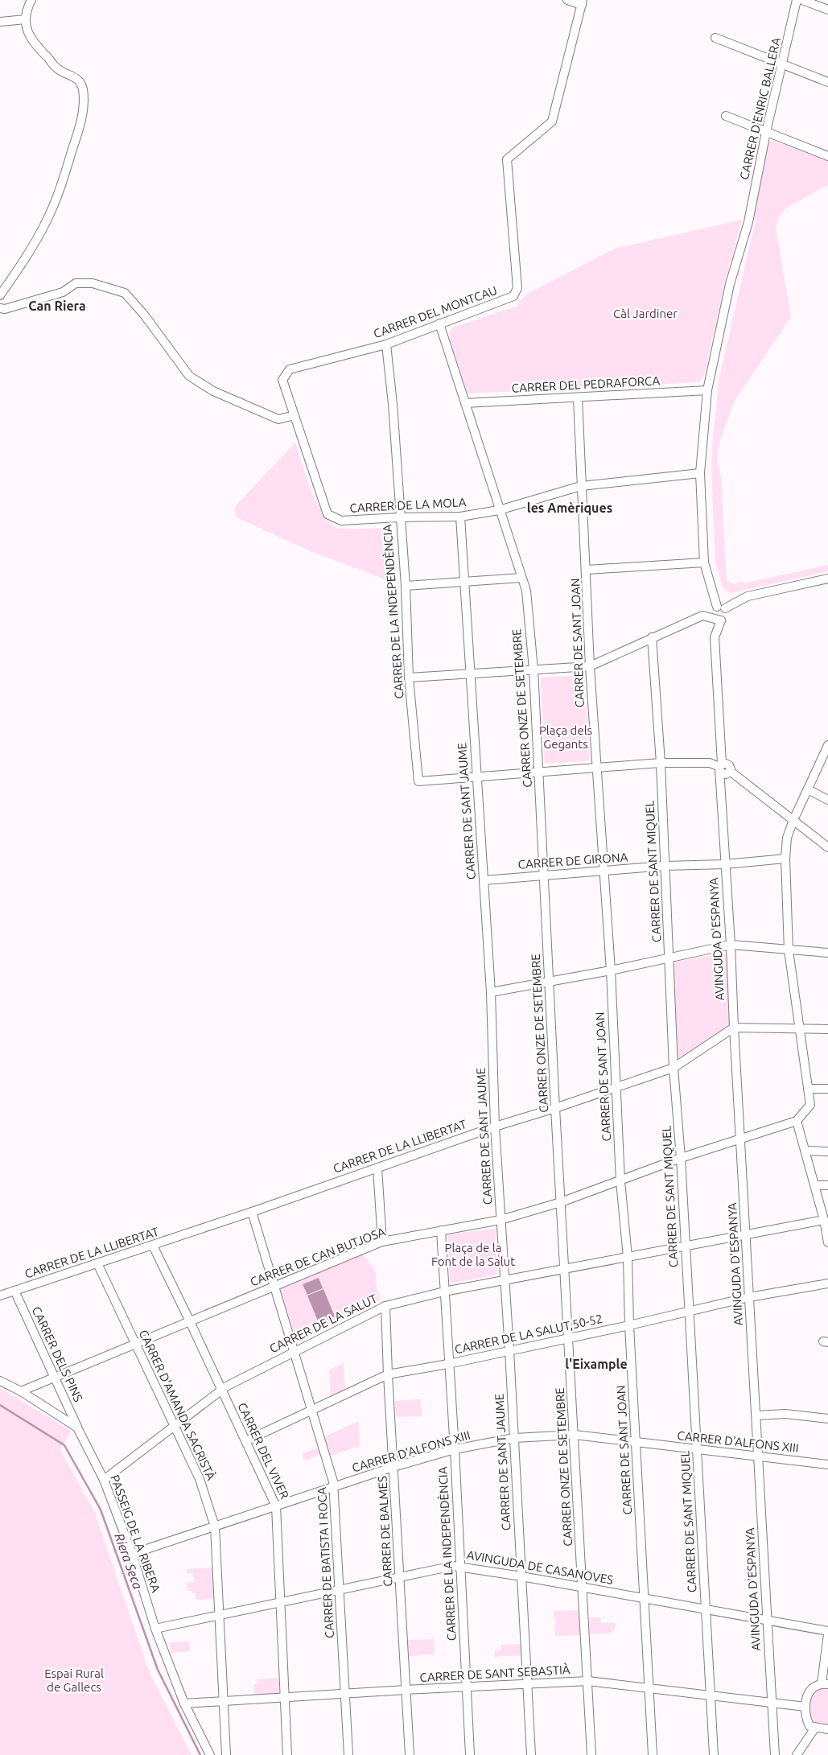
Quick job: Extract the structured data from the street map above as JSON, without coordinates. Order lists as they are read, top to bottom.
{
  "streets": {
    "street": [
      "CARRER D'ENRIC BALLERA",
      "CARRER DEL MONTCAU",
      "CARRER DEL PEDRAFORCA",
      "CARRER DE LA MOLA",
      "CARRER DE LA INDEPENDÈNCIA",
      "CARRER DE SANT JOAN",
      "CARRER ONZE DE SETEMBRE",
      "CARRER DE SANT JAUME",
      "CARRER DE GIRONA",
      "CARRER DE SANT MIQUEL",
      "AVINGUDA D'ESPANYA",
      "CARRER DE LA LLIBERTAT",
      "CARRER DE CAN BUTJOSA",
      "CARRER DE LA SALUT",
      "CARRER DE LA SALUT,50-52",
      "CARRER DELS PINS",
      "CARRER D'AMANDA SACRISTÀ",
      "CARRER D'ALFONS XIII",
      "CARRER DEL VIVER",
      "CARRER DE BALMES",
      "PASSEIG DE LA RIBERA",
      "CARRER DE BATISTA I ROCA",
      "AVINGUDA DE CASANOVES",
      "CARRER DE SANT SEBASTIÀ"
    ]
  },
  "crossings": [
    ["CARRER D'ENRIC BALLERA", "CARRER DEL PEDRAFORCA"],
    ["CARRER D'ENRIC BALLERA", "CARRER DE LA MOLA"],
    ["CARRER DEL MONTCAU", "CARRER DE LA MOLA"],
    ["CARRER DEL MONTCAU", "CARRER DE LA INDEPENDÈNCIA"],
    ["CARRER DEL MONTCAU", "CARRER ONZE DE SETEMBRE"],
    ["CARRER DEL PEDRAFORCA", "CARRER DE SANT JOAN"],
    ["CARRER DEL PEDRAFORCA", "CARRER ONZE DE SETEMBRE"],
    ["CARRER DE LA MOLA", "CARRER DE LA INDEPENDÈNCIA"],
    ["CARRER DE LA MOLA", "CARRER DE SANT JOAN"],
    ["CARRER DE LA MOLA", "CARRER ONZE DE SETEMBRE"],
    ["CARRER DE LA MOLA", "CARRER DE SANT JAUME"],
    ["CARRER DE LA INDEPENDÈNCIA", "CARRER DE SANT JAUME"],
    ["CARRER DE LA INDEPENDÈNCIA", "CARRER DE CAN BUTJOSA"],
    ["CARRER DE LA INDEPENDÈNCIA", "CARRER DE LA SALUT"],
    ["CARRER DE LA INDEPENDÈNCIA", "CARRER DE LA SALUT,50-52"],
    ["CARRER DE LA INDEPENDÈNCIA", "CARRER D'ALFONS XIII"],
    ["CARRER DE LA INDEPENDÈNCIA", "AVINGUDA DE CASANOVES"],
    ["CARRER DE LA INDEPENDÈNCIA", "CARRER DE SANT SEBASTIÀ"],
    ["CARRER DE SANT JOAN", "CARRER DE GIRONA"],
    ["CARRER DE SANT JOAN", "CARRER DE LA LLIBERTAT"],
    ["CARRER DE SANT JOAN", "CARRER DE CAN BUTJOSA"],
    ["CARRER DE SANT JOAN", "CARRER DE LA SALUT"],
    ["CARRER DE SANT JOAN", "CARRER DE LA SALUT,50-52"],
    ["CARRER DE SANT JOAN", "CARRER D'ALFONS XIII"],
    ["CARRER DE SANT JOAN", "AVINGUDA DE CASANOVES"],
    ["CARRER DE SANT JOAN", "CARRER DE SANT SEBASTIÀ"],
    ["CARRER ONZE DE SETEMBRE", "CARRER DE GIRONA"],
    ["CARRER ONZE DE SETEMBRE", "CARRER DE LA LLIBERTAT"],
    ["CARRER ONZE DE SETEMBRE", "CARRER DE CAN BUTJOSA"],
    ["CARRER ONZE DE SETEMBRE", "CARRER DE LA SALUT"],
    ["CARRER ONZE DE SETEMBRE", "CARRER DE LA SALUT,50-52"],
    ["CARRER ONZE DE SETEMBRE", "CARRER D'ALFONS XIII"],
    ["CARRER ONZE DE SETEMBRE", "AVINGUDA DE CASANOVES"],
    ["CARRER ONZE DE SETEMBRE", "CARRER DE SANT SEBASTIÀ"],
    ["CARRER DE SANT JAUME", "CARRER DE GIRONA"],
    ["CARRER DE SANT JAUME", "CARRER DE LA LLIBERTAT"],
    ["CARRER DE SANT JAUME", "CARRER DE CAN BUTJOSA"],
    ["CARRER DE SANT JAUME", "CARRER DE LA SALUT"],
    ["CARRER DE SANT JAUME", "CARRER DE LA SALUT,50-52"],
    ["CARRER DE SANT JAUME", "CARRER D'ALFONS XIII"],
    ["CARRER DE SANT JAUME", "AVINGUDA DE CASANOVES"],
    ["CARRER DE SANT JAUME", "CARRER DE SANT SEBASTIÀ"],
    ["CARRER DE GIRONA", "CARRER DE SANT MIQUEL"],
    ["CARRER DE GIRONA", "AVINGUDA D'ESPANYA"],
    ["CARRER DE SANT MIQUEL", "CARRER DE LA LLIBERTAT"],
    ["CARRER DE SANT MIQUEL", "CARRER DE CAN BUTJOSA"],
    ["CARRER DE SANT MIQUEL", "CARRER DE LA SALUT"],
    ["CARRER DE SANT MIQUEL", "CARRER DE LA SALUT,50-52"],
    ["CARRER DE SANT MIQUEL", "CARRER D'ALFONS XIII"],
    ["CARRER DE SANT MIQUEL", "AVINGUDA DE CASANOVES"],
    ["CARRER DE SANT MIQUEL", "CARRER DE SANT SEBASTIÀ"],
    ["AVINGUDA D'ESPANYA", "CARRER DE LA LLIBERTAT"],
    ["AVINGUDA D'ESPANYA", "CARRER DE CAN BUTJOSA"],
    ["AVINGUDA D'ESPANYA", "CARRER DE LA SALUT"],
    ["AVINGUDA D'ESPANYA", "CARRER DE LA SALUT,50-52"],
    ["AVINGUDA D'ESPANYA", "CARRER D'ALFONS XIII"],
    ["AVINGUDA D'ESPANYA", "AVINGUDA DE CASANOVES"],
    ["AVINGUDA D'ESPANYA", "CARRER DE SANT SEBASTIÀ"],
    ["CARRER DE LA LLIBERTAT", "CARRER DELS PINS"],
    ["CARRER DE LA LLIBERTAT", "CARRER D'AMANDA SACRISTÀ"],
    ["CARRER DE LA LLIBERTAT", "CARRER DEL VIVER"],
    ["CARRER DE LA LLIBERTAT", "CARRER DE BATISTA I ROCA"],
    ["CARRER DE CAN BUTJOSA", "CARRER DELS PINS"],
    ["CARRER DE CAN BUTJOSA", "CARRER D'AMANDA SACRISTÀ"],
    ["CARRER DE CAN BUTJOSA", "CARRER DEL VIVER"],
    ["CARRER DE CAN BUTJOSA", "CARRER DE BATISTA I ROCA"],
    ["CARRER DE LA SALUT", "CARRER D'AMANDA SACRISTÀ"],
    ["CARRER DE LA SALUT", "CARRER DEL VIVER"],
    ["CARRER DE LA SALUT", "CARRER DE BALMES"],
    ["CARRER DE LA SALUT", "PASSEIG DE LA RIBERA"],
    ["CARRER DE LA SALUT", "CARRER DE BATISTA I ROCA"],
    ["CARRER DE LA SALUT,50-52", "CARRER DEL VIVER"],
    ["CARRER DE LA SALUT,50-52", "CARRER DE BALMES"],
    ["CARRER DE LA SALUT,50-52", "CARRER DE BATISTA I ROCA"],
    ["CARRER DELS PINS", "PASSEIG DE LA RIBERA"],
    ["CARRER D'AMANDA SACRISTÀ", "CARRER D'ALFONS XIII"],
    ["CARRER D'AMANDA SACRISTÀ", "AVINGUDA DE CASANOVES"],
    ["CARRER D'AMANDA SACRISTÀ", "CARRER DE SANT SEBASTIÀ"],
    ["CARRER D'ALFONS XIII", "CARRER DEL VIVER"],
    ["CARRER D'ALFONS XIII", "CARRER DE BALMES"],
    ["CARRER D'ALFONS XIII", "PASSEIG DE LA RIBERA"],
    ["CARRER D'ALFONS XIII", "CARRER DE BATISTA I ROCA"],
    ["CARRER DEL VIVER", "AVINGUDA DE CASANOVES"],
    ["CARRER DEL VIVER", "CARRER DE SANT SEBASTIÀ"],
    ["CARRER DE BALMES", "AVINGUDA DE CASANOVES"],
    ["CARRER DE BALMES", "CARRER DE SANT SEBASTIÀ"],
    ["PASSEIG DE LA RIBERA", "AVINGUDA DE CASANOVES"],
    ["PASSEIG DE LA RIBERA", "CARRER DE SANT SEBASTIÀ"],
    ["CARRER DE BATISTA I ROCA", "AVINGUDA DE CASANOVES"],
    ["CARRER DE BATISTA I ROCA", "CARRER DE SANT SEBASTIÀ"]
  ],
  "districts": ["Can Riera", "les Amèriques", "l'Eixample"],
  "water": ["Riera Seca"],
  "parks": [
    "Càl Jardiner",
    "Plaça dels Gegants",
    "Plaça de la Font de la Salut",
    "Espai Rural de Gallecs"
  ]
}
